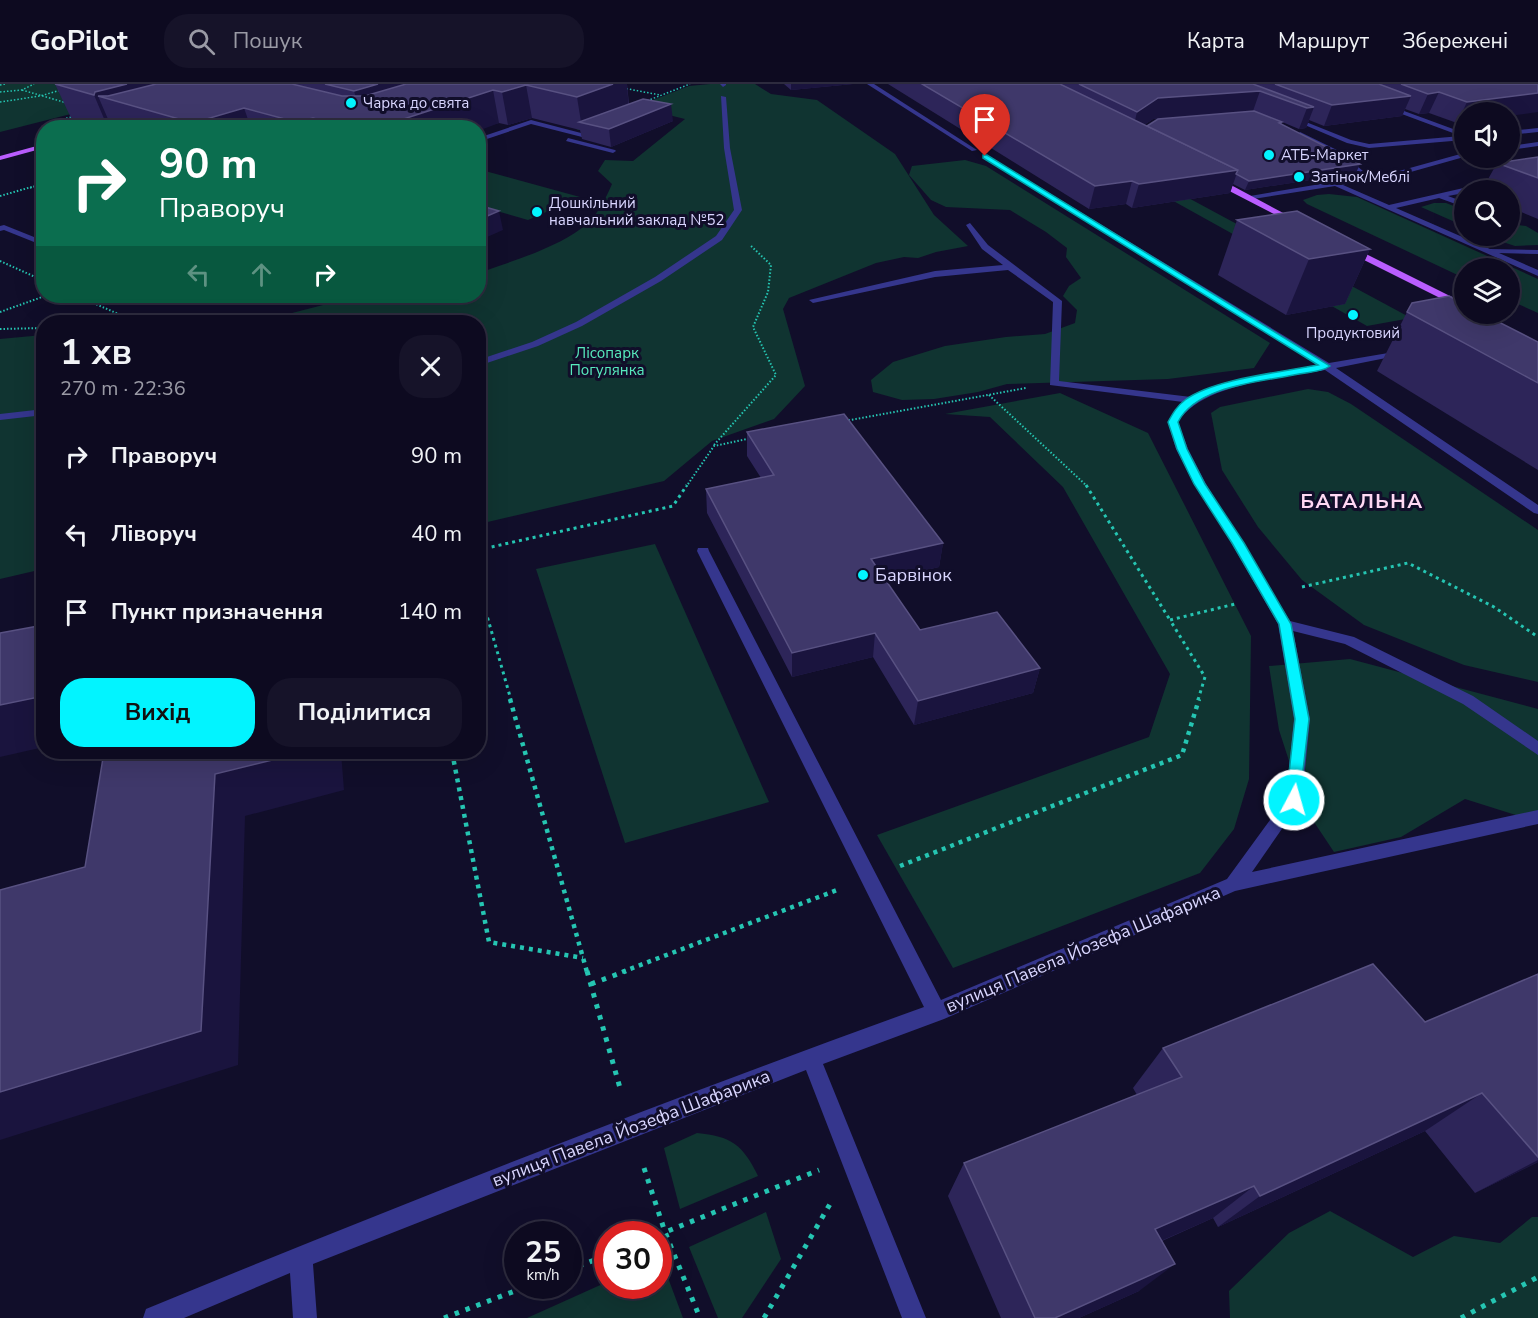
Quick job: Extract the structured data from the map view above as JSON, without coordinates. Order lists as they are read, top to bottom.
{
  "streets": {
    "street": ["вулиця Павела Йозефа Шафарика"]
  },
  "districts": ["БАТАЛЬНА"],
  "parks": ["Лісопарк Погулянка"],
  "places": [
    "Чарка до свята",
    "АТБ-Маркет",
    "Затінок/Меблі",
    "Дошкільний навчальний заклад №52",
    "Продуктовий",
    "Барвінок"
  ],
  "page": {
    "header": "GoPilot",
    "search": "Пошук",
    "nav": ["Карта", "Маршрут", "Збережені"],
    "turn": ["90 m", "Праворуч"],
    "heading": ["1 хв", "270 m · 22:36"],
    "list": [
      {
        "name": "Праворуч",
        "value": "90 m"
      },
      {
        "name": "Ліворуч",
        "value": "40 m"
      },
      {
        "name": "Пункт призначення",
        "value": "140 m"
      }
    ],
    "buttons": ["Вихід", "Поділитися"],
    "speed": "25 km/h",
    "limit": "30"
  }
}
